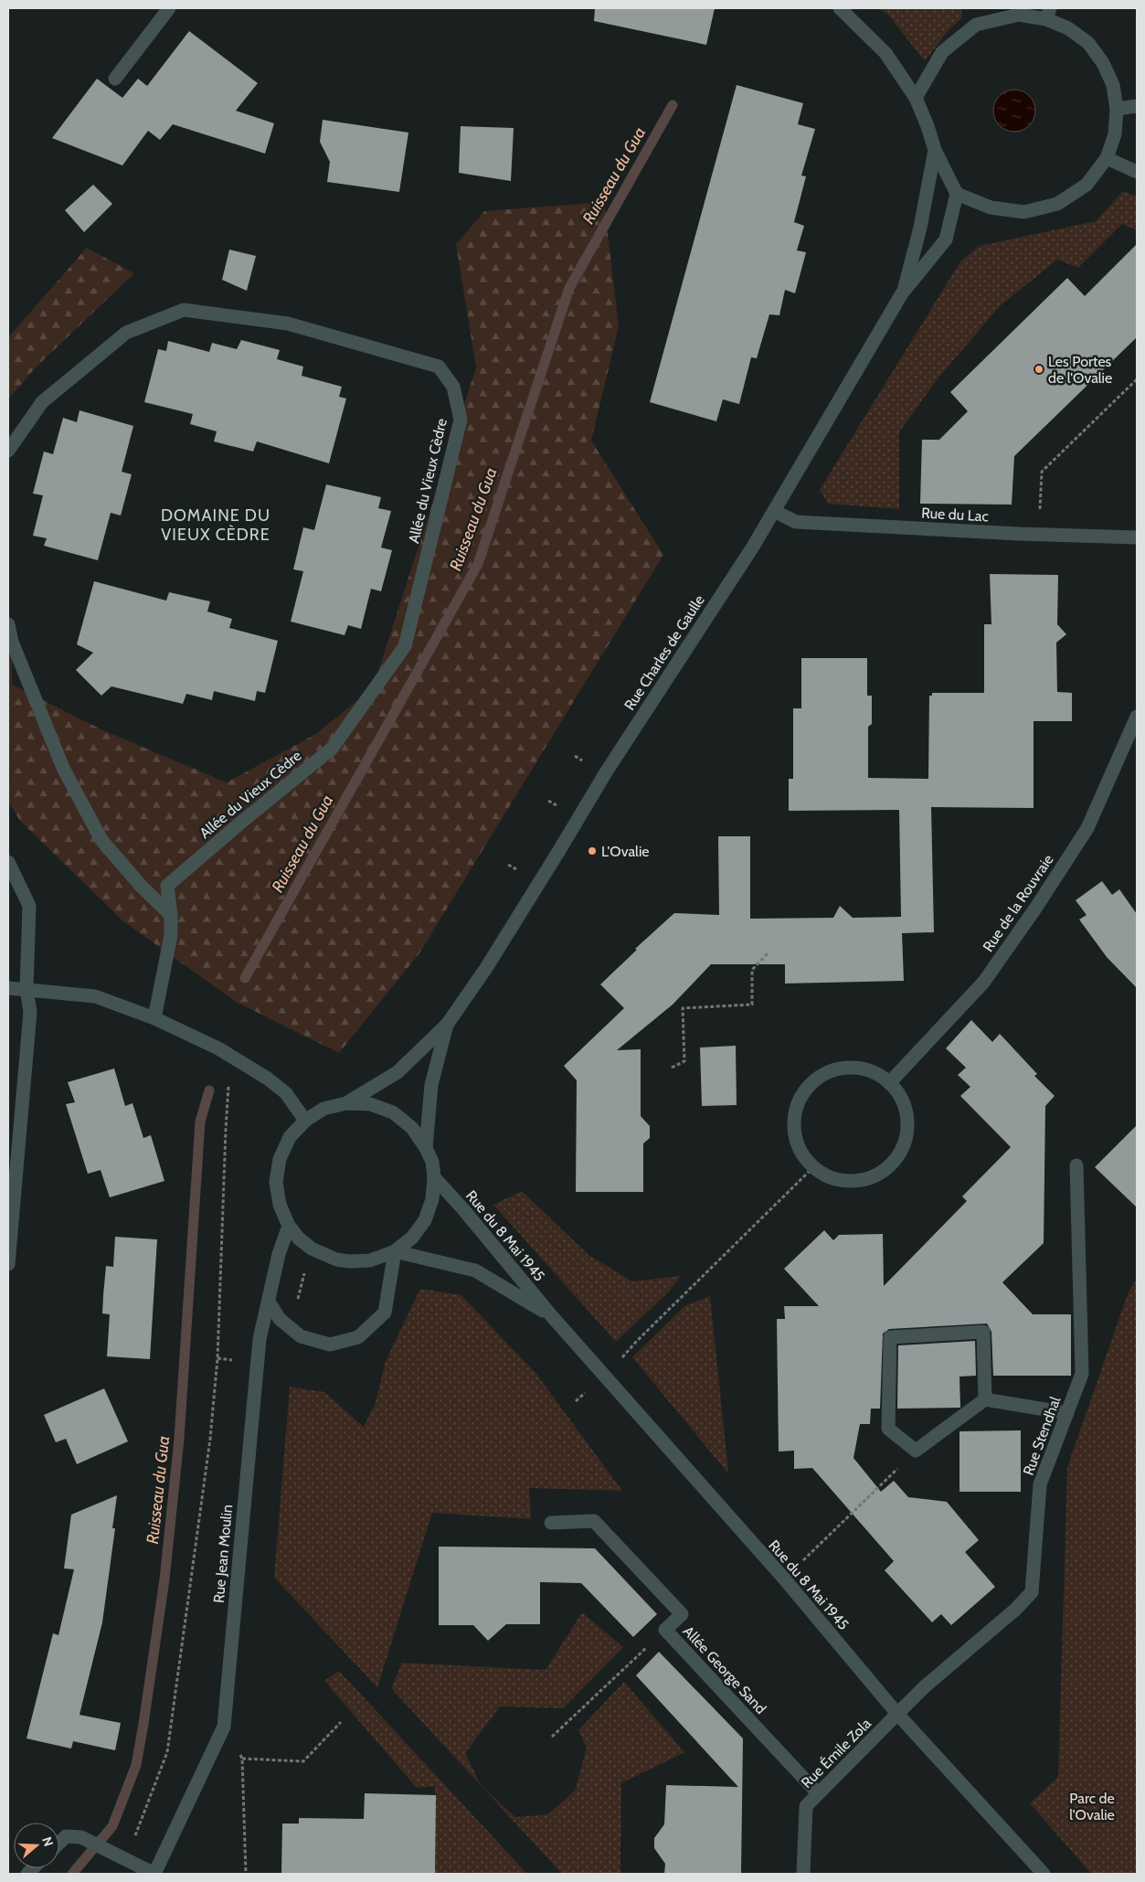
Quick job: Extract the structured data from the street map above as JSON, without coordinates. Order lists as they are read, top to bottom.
{
  "streets": {
    "street": [
      "Allée du Vieux Cèdre",
      "Rue du Lac",
      "Rue Charles de Gaulle",
      "Rue de la Rouvraie",
      "Rue du 8 Mai 1945",
      "Rue Stendhal",
      "Rue Jean Moulin",
      "Allée George Sand",
      "Rue Émile Zola"
    ]
  },
  "crossings": [
    ["Rue du Lac", "Rue Charles de Gaulle"],
    ["Rue Charles de Gaulle", "Rue du 8 Mai 1945"],
    ["Rue Charles de Gaulle", "Rue Jean Moulin"],
    ["Rue du 8 Mai 1945", "Rue Stendhal"],
    ["Rue du 8 Mai 1945", "Rue Jean Moulin"],
    ["Rue du 8 Mai 1945", "Rue Émile Zola"],
    ["Rue Stendhal", "Rue Émile Zola"],
    ["Allée George Sand", "Rue Émile Zola"]
  ],
  "districts": ["DOMAINE DU VIEUX CÈDRE"],
  "water": ["Ruisseau du Gua"],
  "parks": ["Parc de l'Ovalie"],
  "places": ["Les Portes de l'Ovalie", "L'Ovalie"],
  "north": "right"
}
